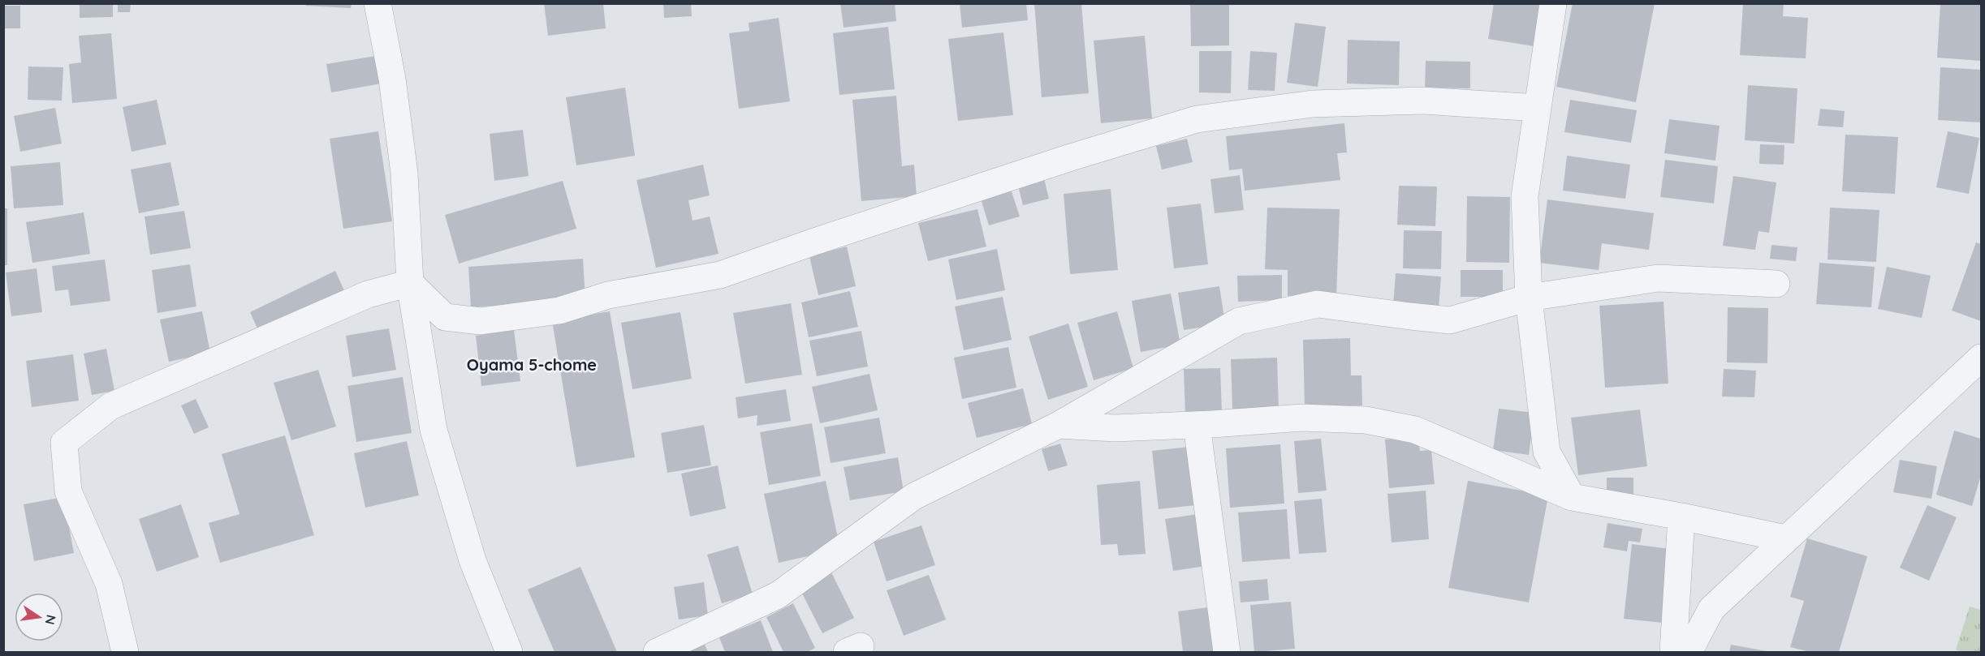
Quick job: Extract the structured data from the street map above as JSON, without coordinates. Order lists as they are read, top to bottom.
{
  "districts": ["Oyama 5-chome"],
  "north": "right"
}
